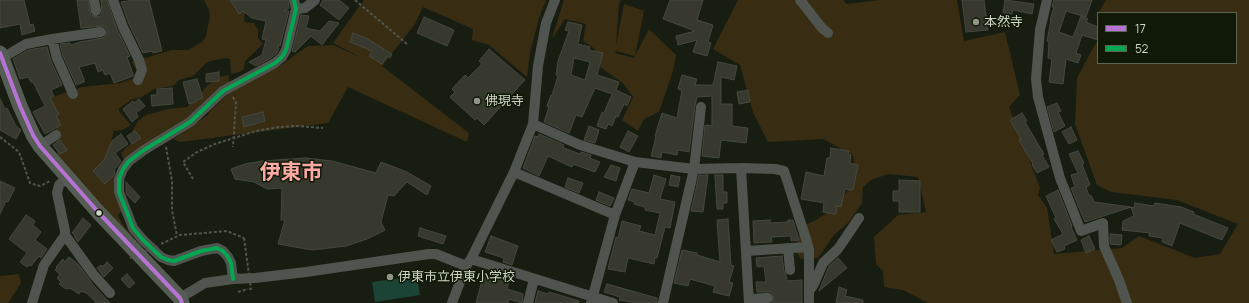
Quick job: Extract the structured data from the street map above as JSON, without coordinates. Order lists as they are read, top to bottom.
{
  "districts": ["伊東市"],
  "places": ["本然寺", "佛現寺", "伊東市立伊東小学校"],
  "lines": ["transit line 52", "transit line 17"],
  "legend": ["17", "52"]
}
